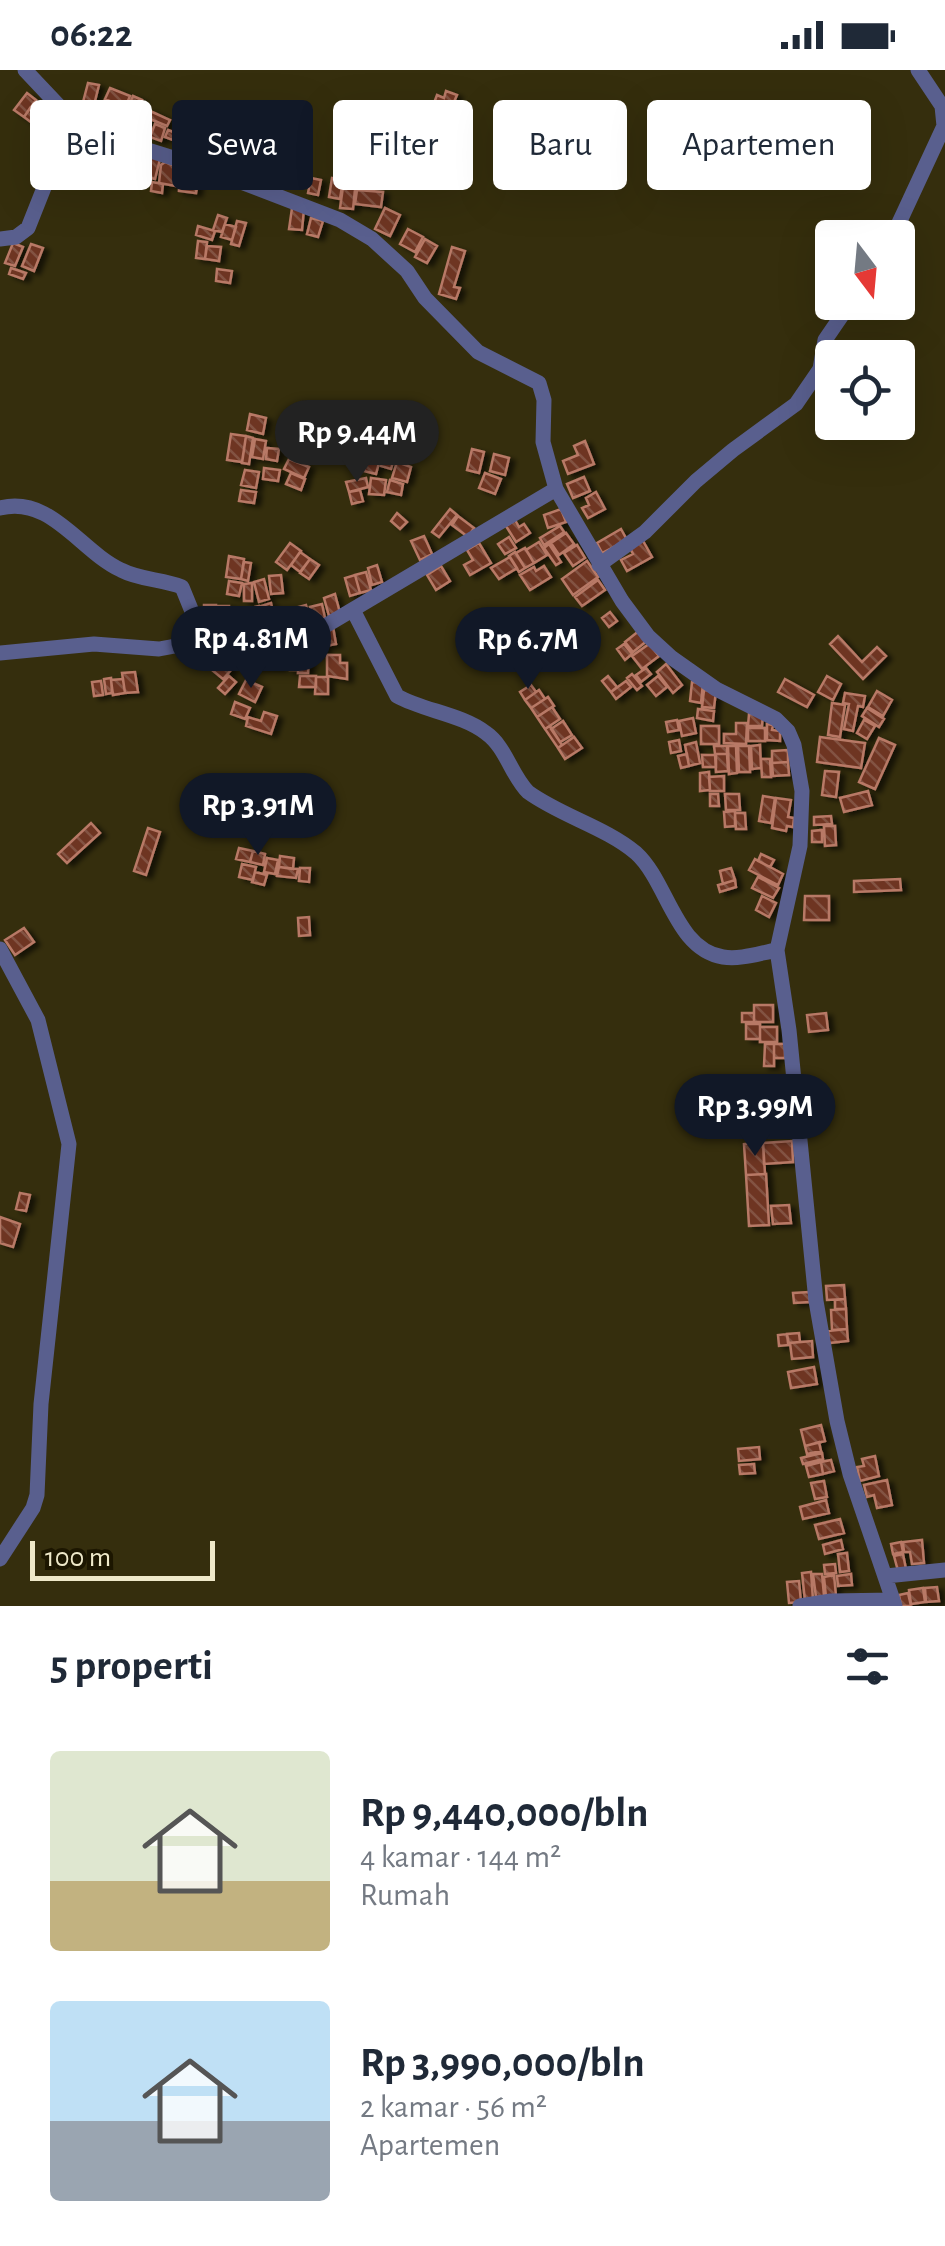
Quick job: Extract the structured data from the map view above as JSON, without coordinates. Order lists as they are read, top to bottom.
{
  "scale_bar": "100 m",
  "north": "bottom",
  "page": {
    "status": "06:22",
    "chip": [
      "Beli",
      "Sewa",
      "Filter",
      "Baru",
      "Apartemen"
    ],
    "price": [
      "Rp 9.44M",
      "Rp 4.81M",
      "Rp 6.7M",
      "Rp 3.91M",
      "Rp 3.99M"
    ],
    "scale": "100 m",
    "heading": "5 properti",
    "list": [
      {
        "name": "Rp 9,440,000/bln",
        "note": "4 kamar · 144 m² · Rumah"
      },
      {
        "name": "Rp 3,990,000/bln",
        "note": "2 kamar · 56 m² · Apartemen"
      }
    ]
  }
}
